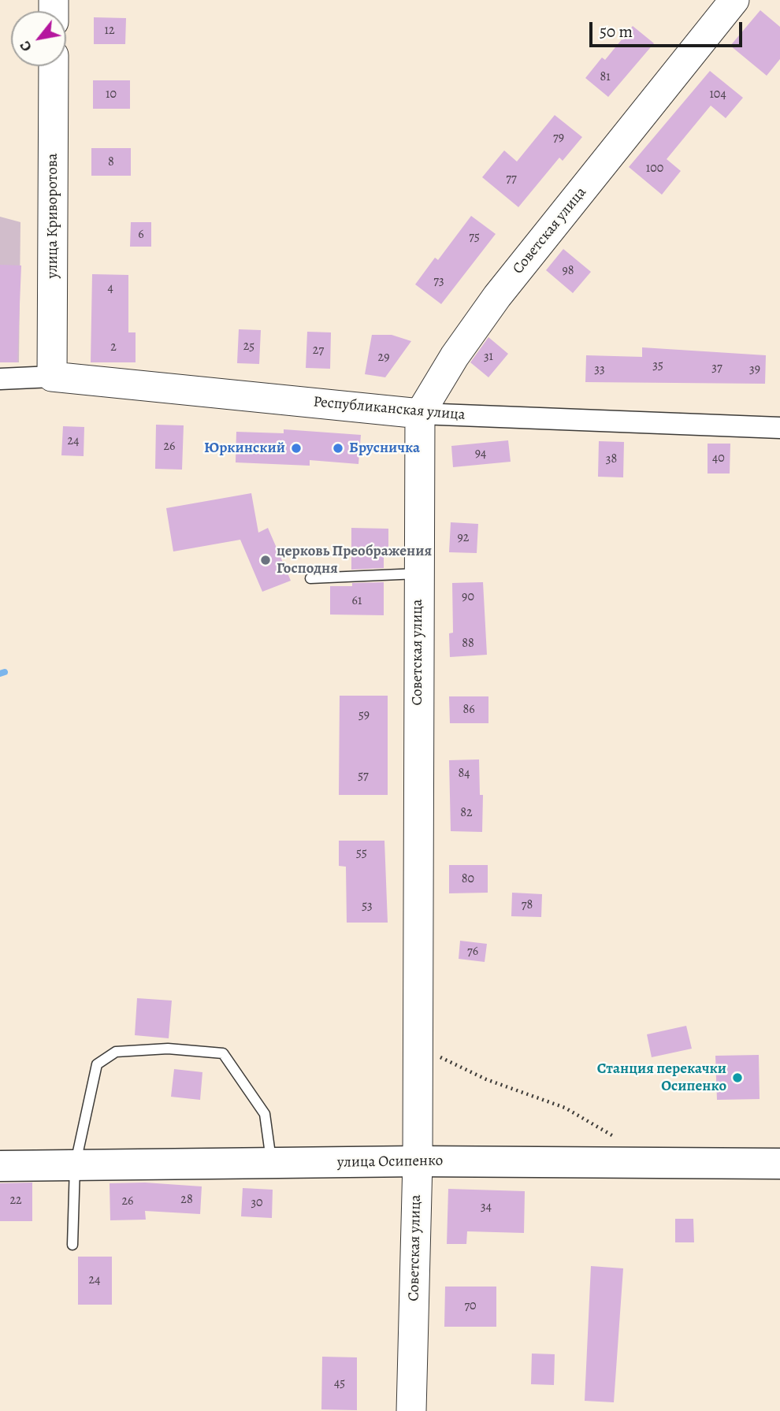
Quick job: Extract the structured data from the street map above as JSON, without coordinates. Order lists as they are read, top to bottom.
{
  "streets": {
    "main road": ["улица Осипенко"],
    "street": ["улица Криворотова", "Советская улица", "Республиканская улица"]
  },
  "crossings": [
    ["улица Криворотова", "Республиканская улица"],
    ["Советская улица", "Республиканская улица"],
    ["Советская улица", "улица Осипенко"]
  ],
  "places": [
    "Юркинский",
    "Брусничка",
    "церковь Преображения Господня",
    "Станция перекачки Осипенко"
  ],
  "house_numbers": [
    "12",
    "81",
    "10",
    "104",
    "79",
    "8",
    "100",
    "77",
    "6",
    "75",
    "98",
    "73",
    "4",
    "25",
    "2",
    "27",
    "31",
    "29",
    "35",
    "37",
    "33",
    "39",
    "24",
    "26",
    "94",
    "40",
    "38",
    "92",
    "90",
    "61",
    "88",
    "86",
    "59",
    "84",
    "57",
    "82",
    "55",
    "80",
    "78",
    "53",
    "76",
    "28",
    "22",
    "26",
    "30",
    "34",
    "24",
    "70",
    "45"
  ],
  "scale_bar": "50 m",
  "north": "bottom left"
}
